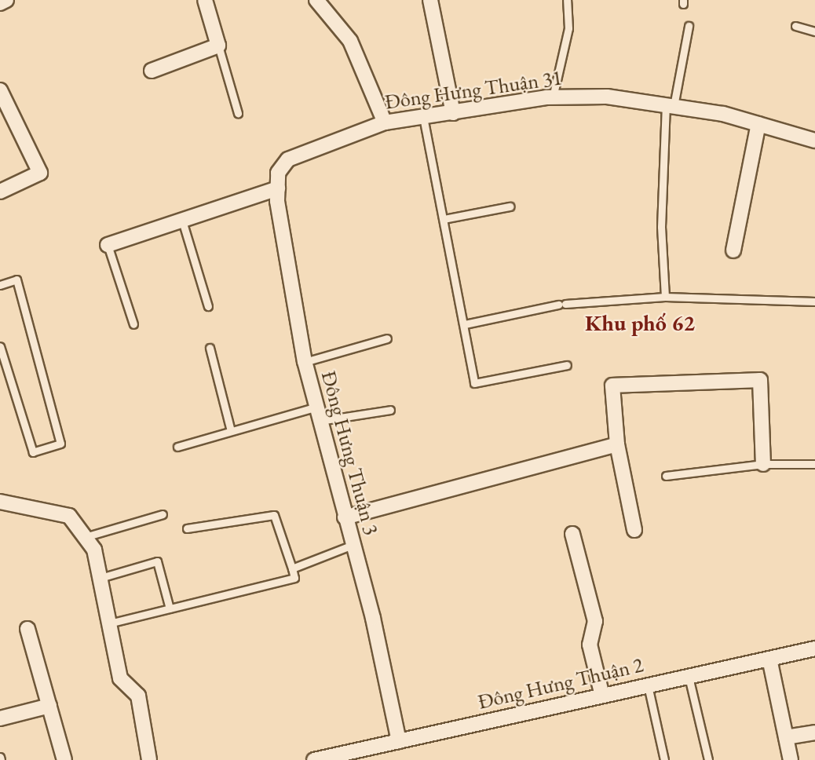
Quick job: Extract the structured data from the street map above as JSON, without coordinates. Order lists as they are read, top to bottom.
{
  "streets": {
    "street": ["Đông Hưng Thuận 31", "Đông Hưng Thuận 3", "Đông Hưng Thuận 2"]
  },
  "crossings": [
    ["Đông Hưng Thuận 31", "Đông Hưng Thuận 3"],
    ["Đông Hưng Thuận 3", "Đông Hưng Thuận 2"]
  ],
  "districts": ["Khu phố 62"]
}
